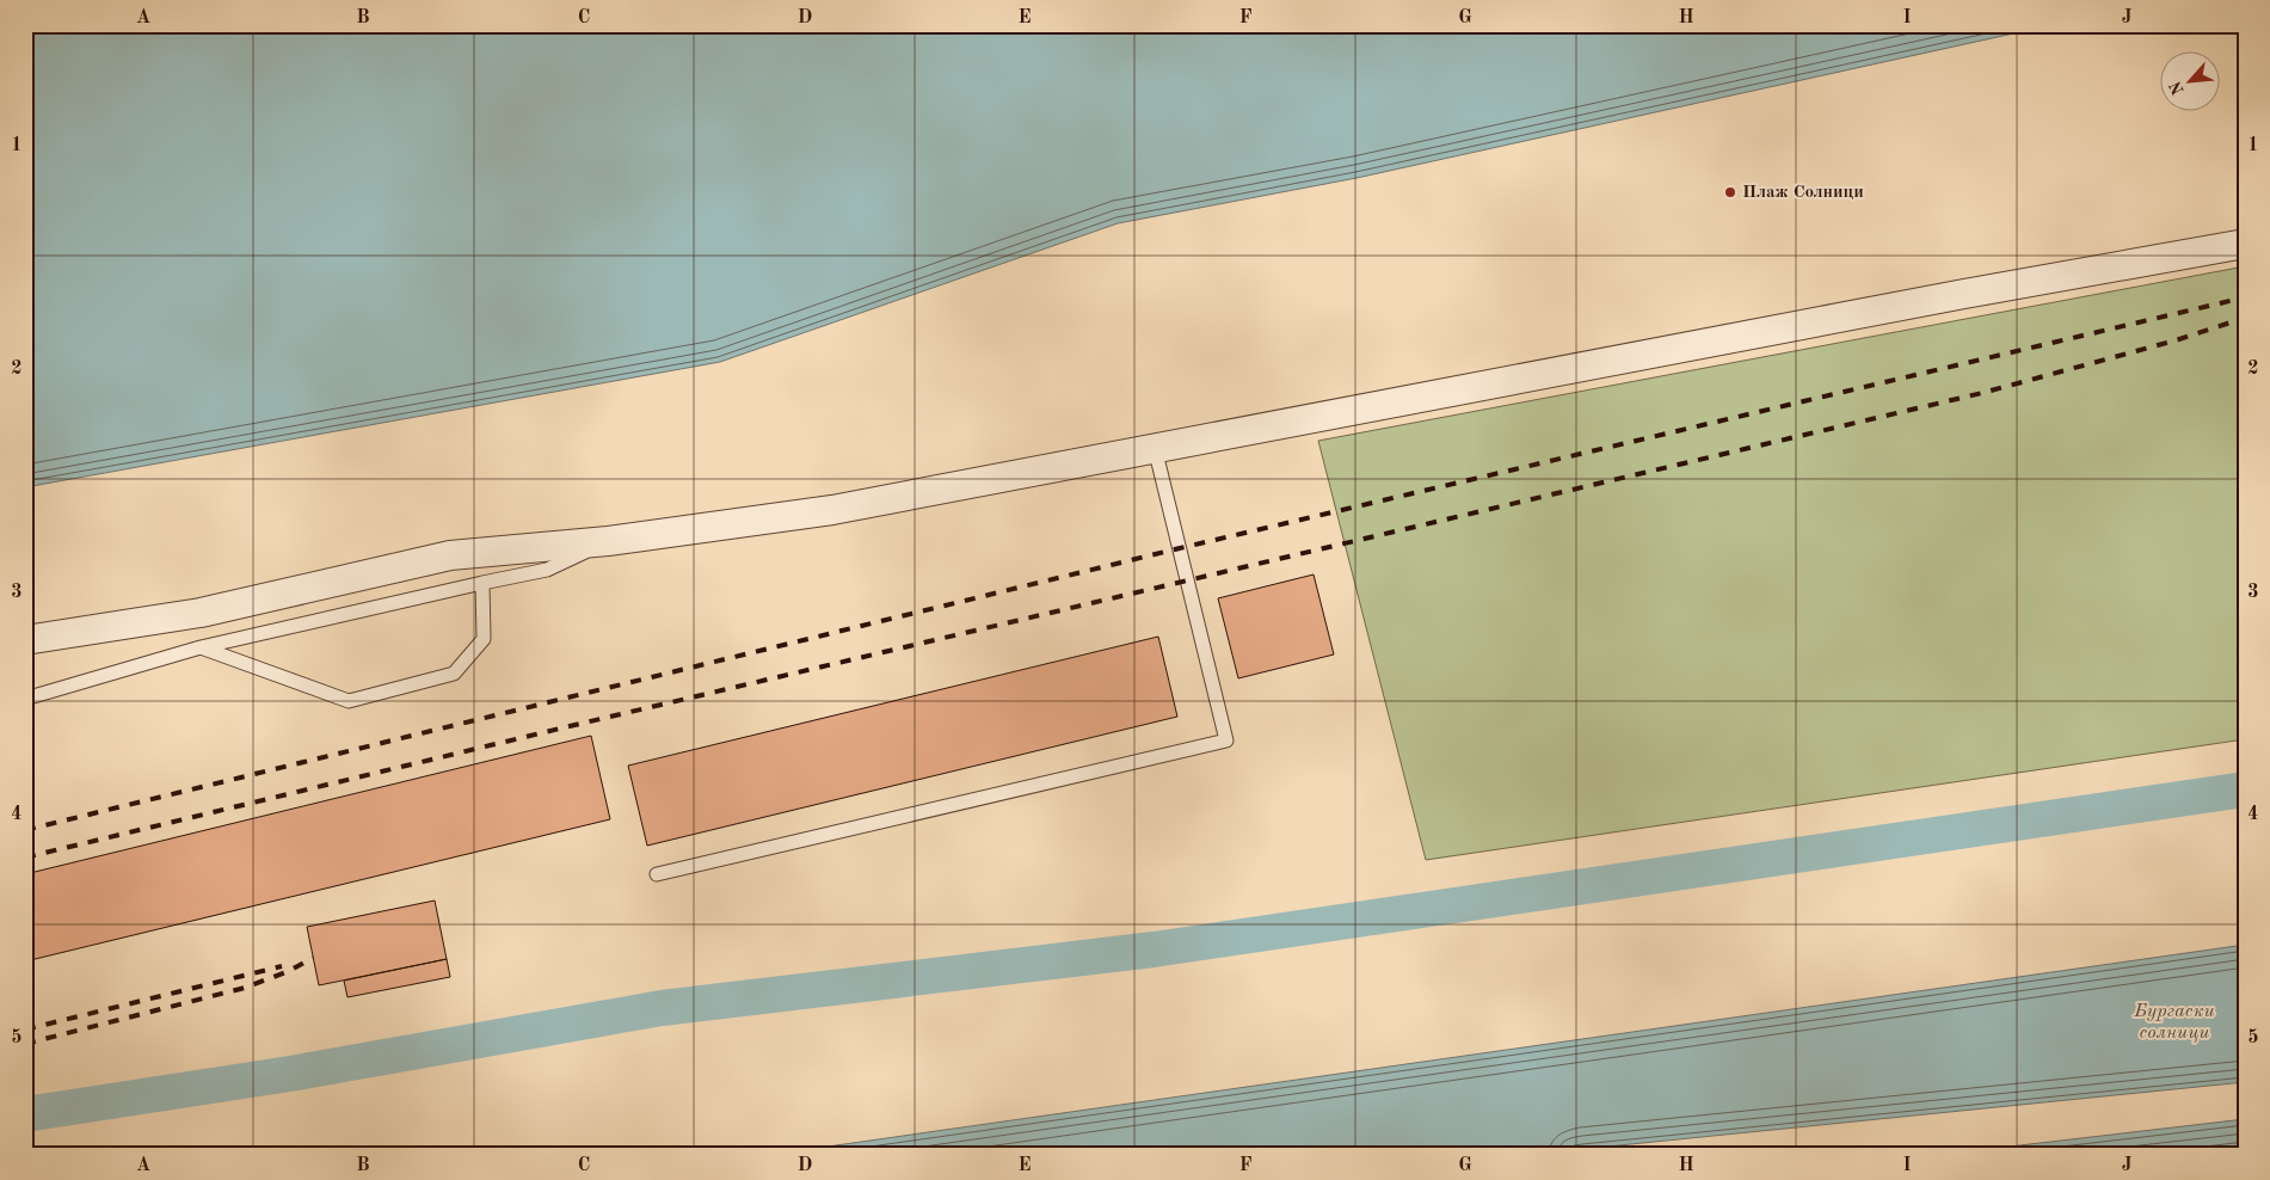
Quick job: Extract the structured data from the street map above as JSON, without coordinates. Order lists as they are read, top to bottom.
{
  "water": ["Бургаски солници"],
  "places": ["Плаж Солници"],
  "north": "bottom left",
  "grid": {
    "columns": [
      "A",
      "B",
      "C",
      "D",
      "E",
      "F",
      "G",
      "H",
      "I",
      "J"
    ],
    "rows": [
      "1",
      "2",
      "3",
      "4",
      "5"
    ]
  }
}
